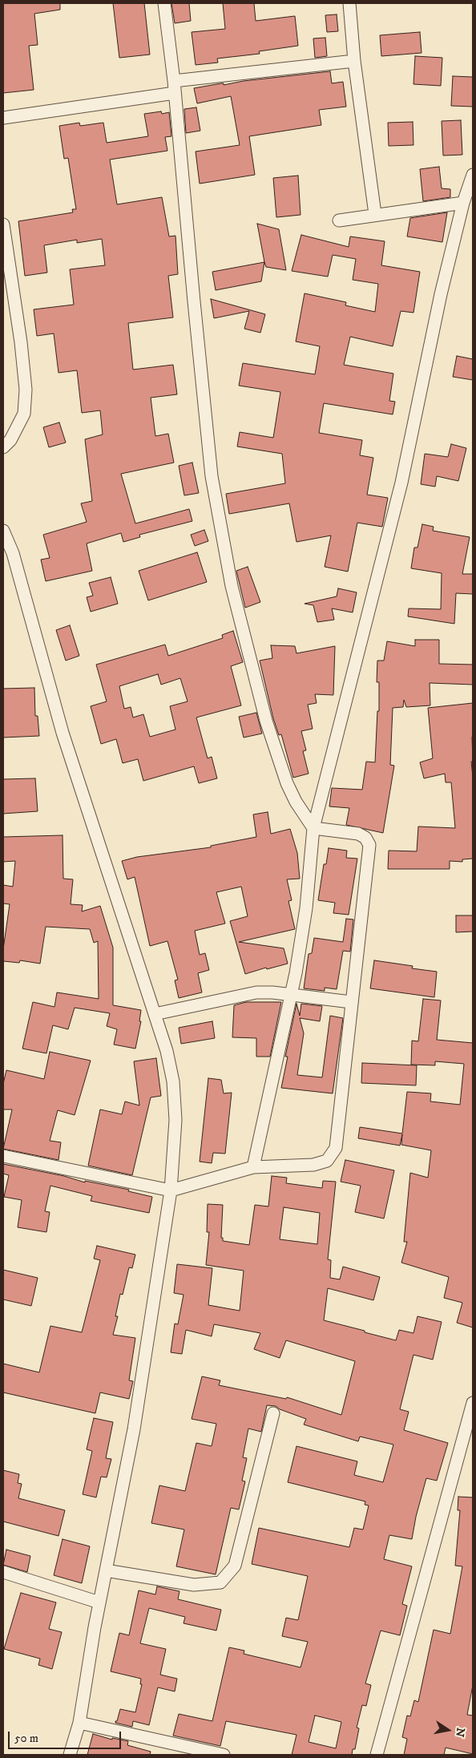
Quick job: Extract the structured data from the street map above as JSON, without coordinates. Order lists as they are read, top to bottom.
{
  "scale_bar": "50 m",
  "north": "right"
}
